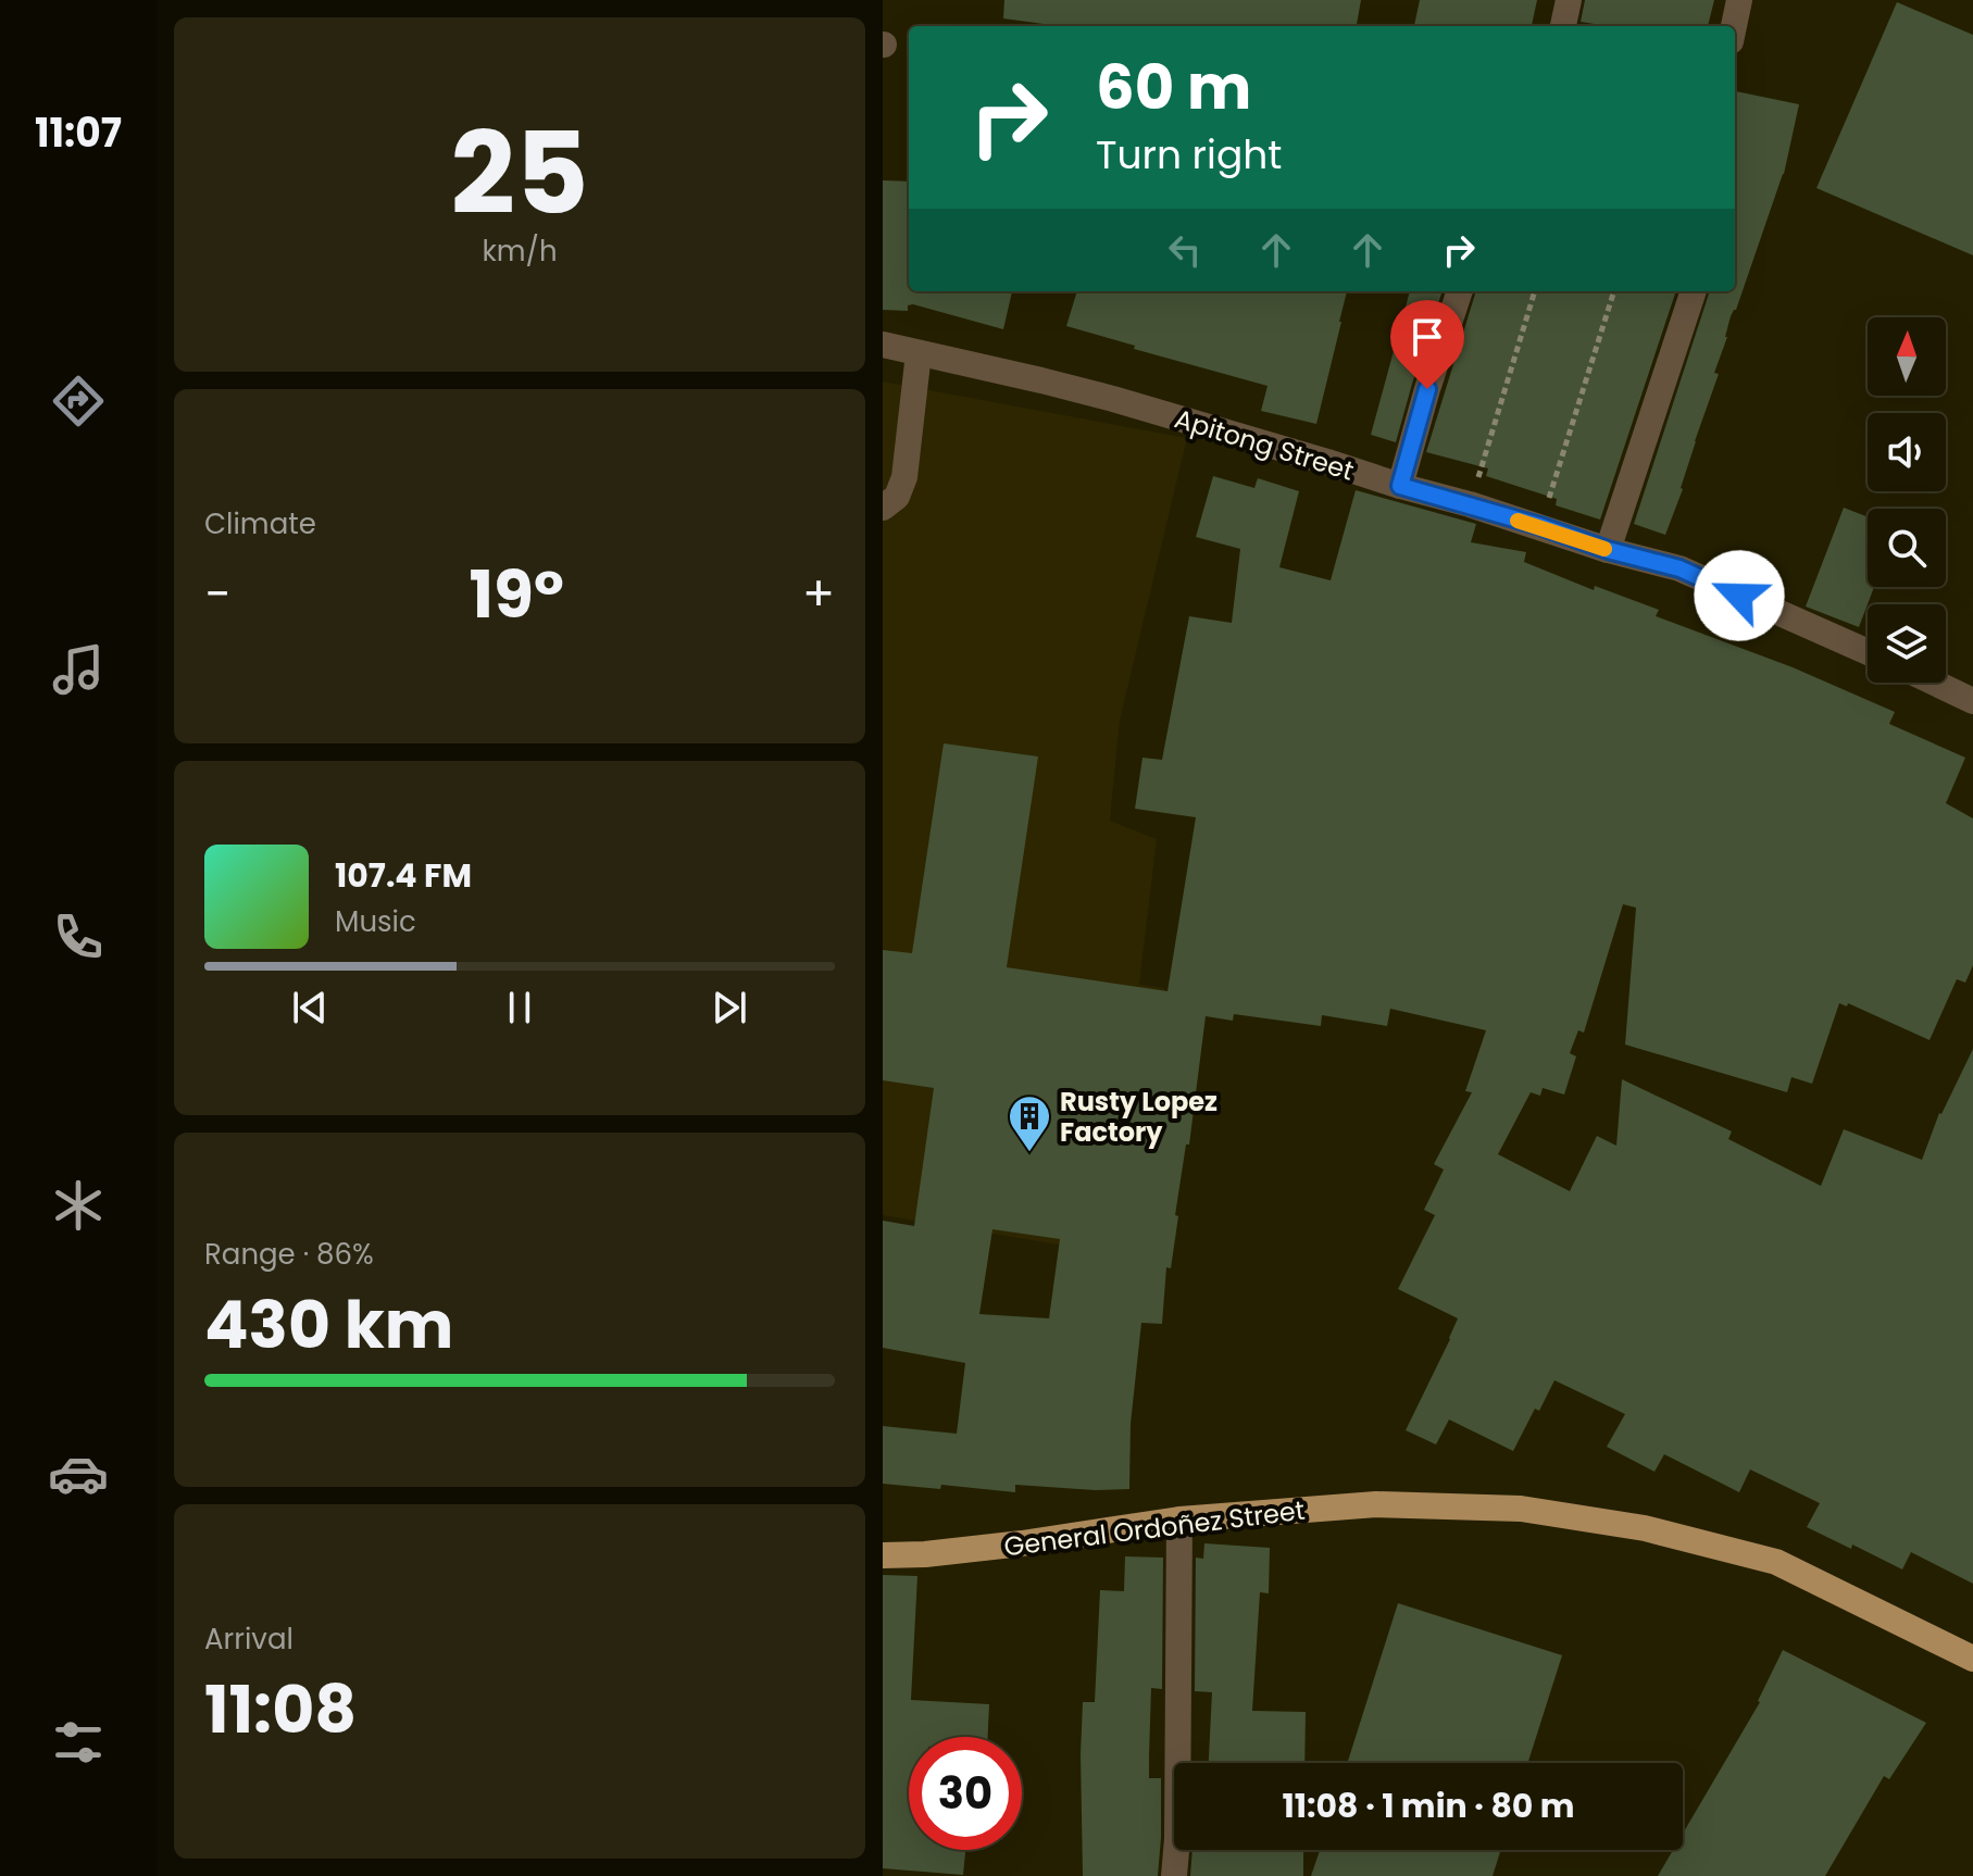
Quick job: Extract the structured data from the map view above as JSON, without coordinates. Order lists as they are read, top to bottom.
{
  "streets": {
    "main road": ["General Ordoñez Street"],
    "street": ["Apitong Street"]
  },
  "places": {
    "building": ["Rusty Lopez Factory"]
  },
  "north": "top",
  "page": {
    "tabs": "11:07",
    "tile": [
      ["25", "km/h"],
      "Climate",
      ["Range · 86%", "430 km"],
      ["Arrival", "11:08"]
    ],
    "turn": ["60 m", "Turn right"],
    "heat": ["−", "19°", "+"],
    "song": ["107.4 FM", "Music"],
    "limit": "30",
    "trip": "11:08 · 1 min · 80 m"
  }
}
